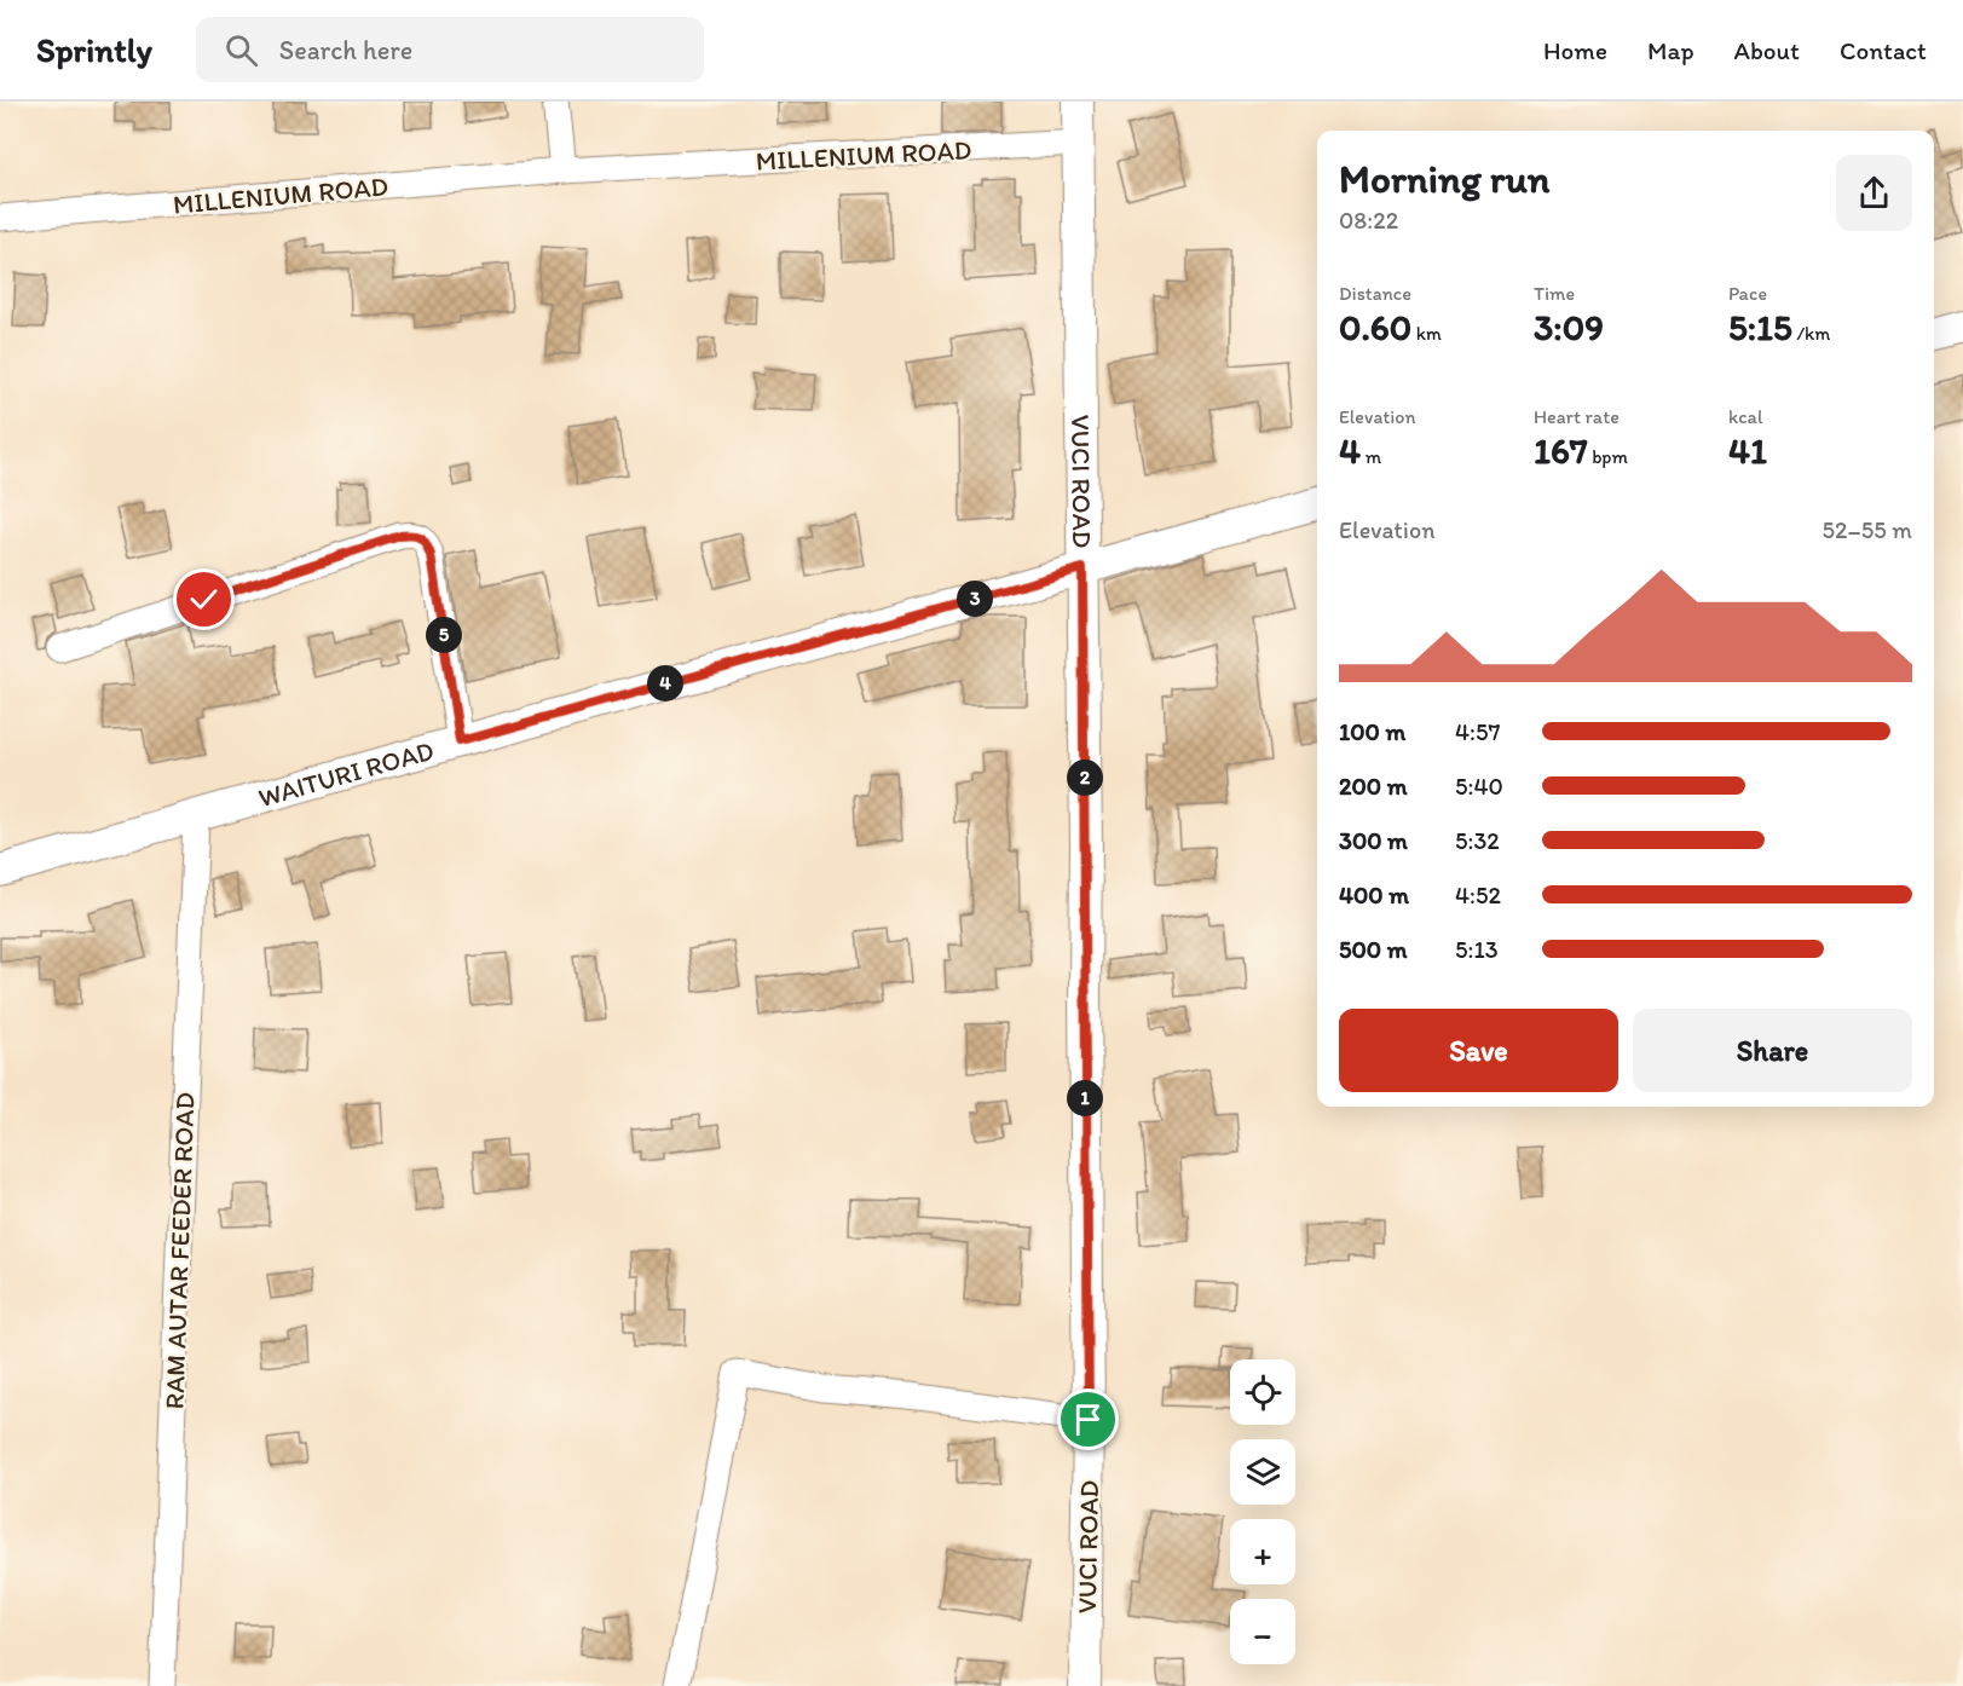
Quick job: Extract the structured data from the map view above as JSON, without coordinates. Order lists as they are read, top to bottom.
{
  "streets": {
    "main road": ["VUCI ROAD", "WAITURI ROAD"],
    "street": ["MILLENIUM ROAD", "RAM AUTAR FEEDER ROAD"]
  },
  "crossings": [
    ["MILLENIUM ROAD", "VUCI ROAD"],
    ["VUCI ROAD", "WAITURI ROAD"],
    ["WAITURI ROAD", "RAM AUTAR FEEDER ROAD"]
  ],
  "page": {
    "header": "Sprintly",
    "search": "Search here",
    "nav": [
      "Home",
      "Map",
      "About",
      "Contact"
    ],
    "heading": ["Morning run", "08:22"],
    "stats": [
      ["Distance", "0.60 km"],
      ["Time", "3:09"],
      ["Pace", "5:15 /km"],
      ["Elevation", "4 m"],
      ["Heart rate", "167 bpm"],
      ["kcal", "41"]
    ],
    "chart": ["Elevation", "52–55 m"],
    "pins": [
      "3",
      "5",
      "4",
      "2",
      "1"
    ],
    "list": [
      {
        "name": "100 m",
        "note": "4:57"
      },
      {
        "name": "200 m",
        "note": "5:40"
      },
      {
        "name": "300 m",
        "note": "5:32"
      },
      {
        "name": "400 m",
        "note": "4:52"
      },
      {
        "name": "500 m",
        "note": "5:13"
      }
    ],
    "buttons": ["Save", "Share"],
    "map_buttons": ["+", "−"]
  }
}
